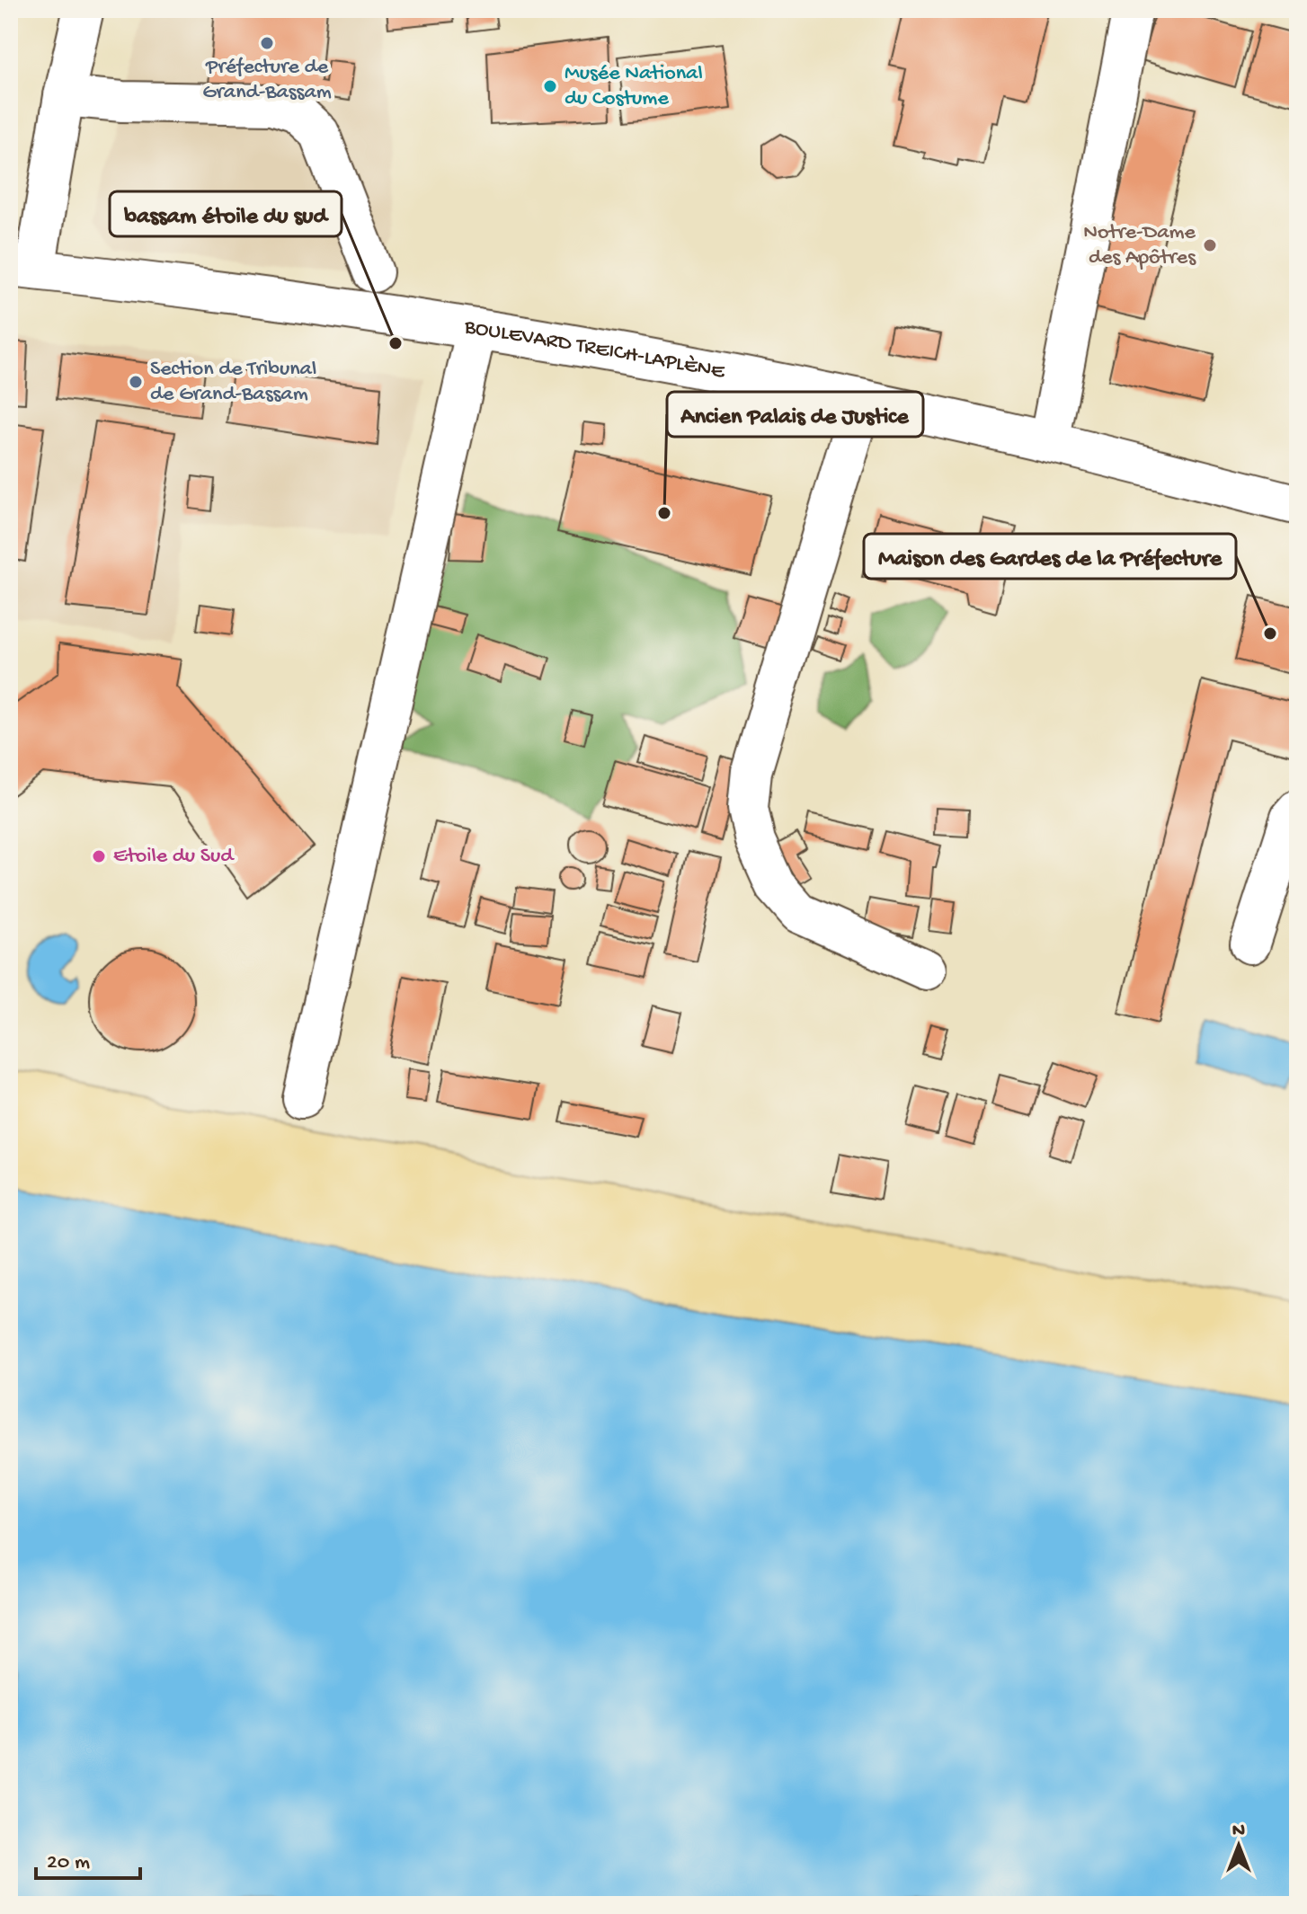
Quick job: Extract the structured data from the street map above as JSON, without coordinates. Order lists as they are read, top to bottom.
{
  "streets": {
    "street": ["BOULEVARD TREICH-LAPLÈNE"]
  },
  "places": [
    "Préfecture de Grand-Bassam",
    "Musée National du Costume",
    "Notre-Dame des Apôtres",
    "bassam étoile du sud",
    "Section de Tribunal de Grand-Bassam",
    "Ancien Palais de Justice",
    "Maison des Gardes de la Préfecture",
    "Etoile du Sud"
  ],
  "scale_bar": "20 m",
  "north": "top"
}
